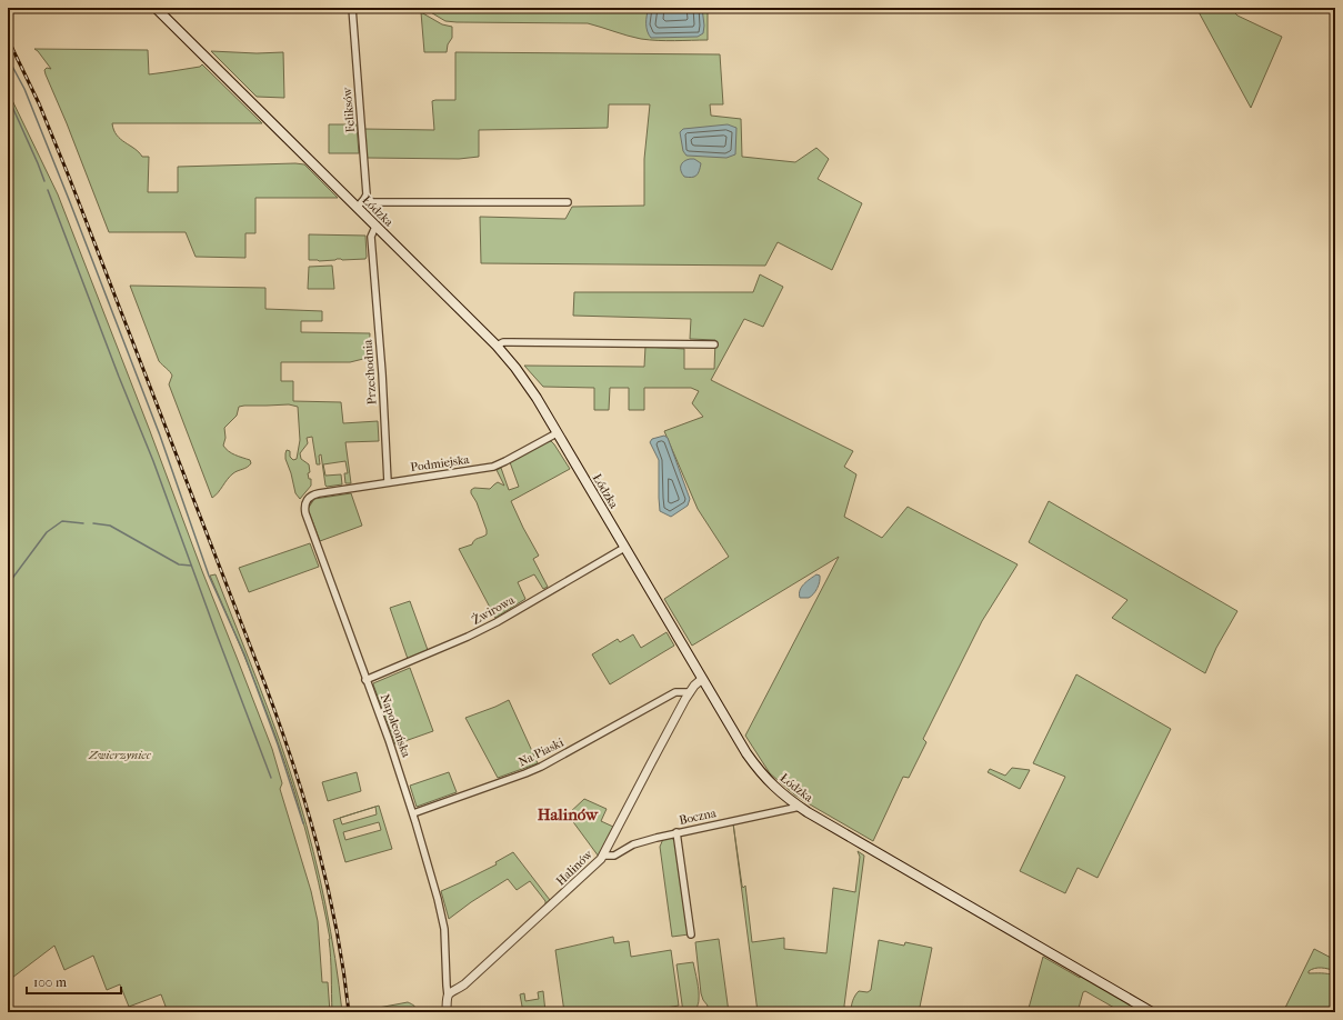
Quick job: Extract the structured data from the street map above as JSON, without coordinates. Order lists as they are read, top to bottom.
{
  "streets": {
    "main road": ["Łódzka"],
    "street": [
      "Feliksów",
      "Przechodnia",
      "Podmiejska",
      "Żwirowa",
      "Napoleońska",
      "Na Piaski",
      "Boczna",
      "Halinów"
    ]
  },
  "crossings": [
    ["Łódzka", "Przechodnia"],
    ["Łódzka", "Podmiejska"],
    ["Łódzka", "Żwirowa"],
    ["Łódzka", "Boczna"],
    ["Łódzka", "Halinów"],
    ["Przechodnia", "Podmiejska"],
    ["Podmiejska", "Napoleońska"],
    ["Żwirowa", "Napoleońska"],
    ["Napoleońska", "Na Piaski"],
    ["Napoleońska", "Halinów"],
    ["Na Piaski", "Halinów"],
    ["Boczna", "Halinów"]
  ],
  "districts": ["Halinów"],
  "parks": ["Zwierzyniec"],
  "scale_bar": "100 m"
}
